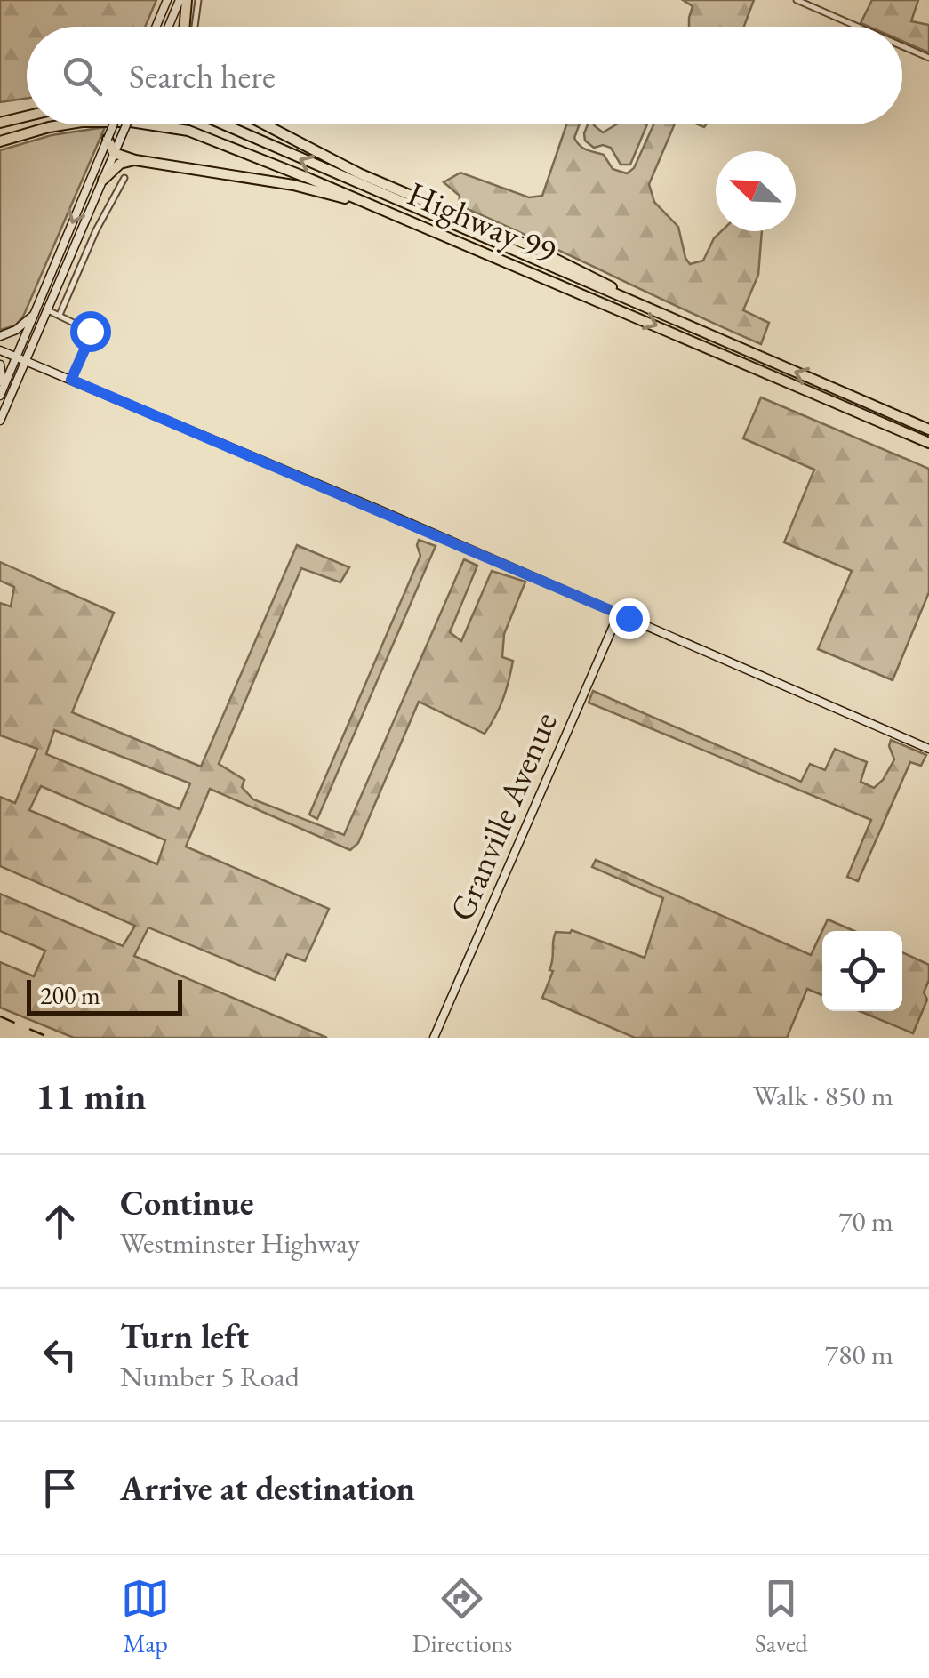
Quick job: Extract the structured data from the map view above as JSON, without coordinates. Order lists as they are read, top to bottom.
{
  "streets": {
    "highway": ["Highway 99"],
    "main road": ["Granville Avenue"]
  },
  "scale_bar": "200 m",
  "north": "top left",
  "page": {
    "search": "Search here",
    "scale": "200 m",
    "heading": ["11 min", "Walk · 850 m"],
    "list": [
      ["Continue", "Westminster Highway", "70 m"],
      ["Turn left", "Number 5 Road", "780 m"],
      "Arrive at destination"
    ],
    "nav": ["Map", "Directions", "Saved"]
  }
}
